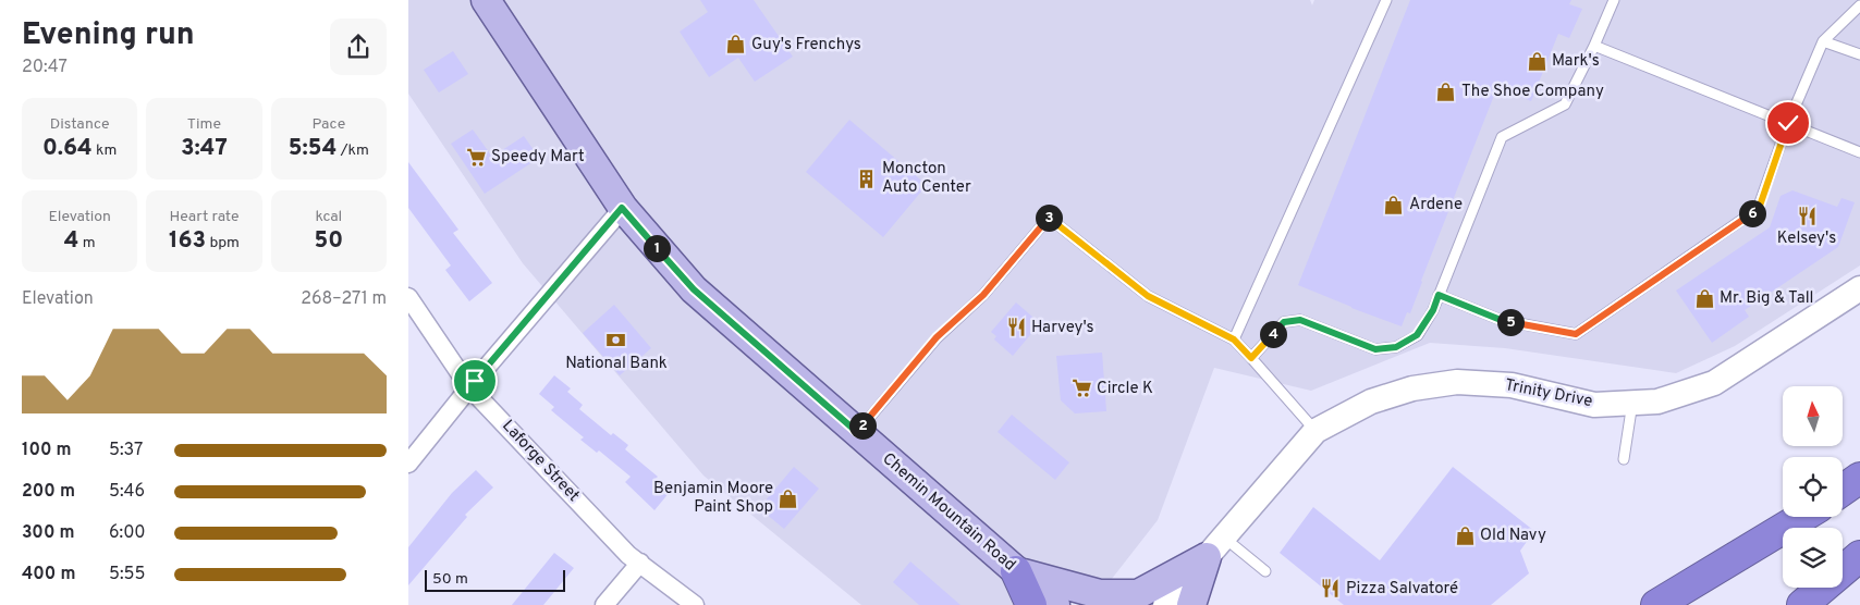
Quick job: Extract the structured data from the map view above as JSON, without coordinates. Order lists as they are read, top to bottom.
{
  "streets": {
    "main road": ["Chemin Mountain Road"],
    "street": ["Trinity Drive", "Laforge Street"]
  },
  "places": {
    "shop": [
      "Guy's Frenchys",
      "Mark's",
      "The Shoe Company",
      "Ardene",
      "Mr. Big & Tall",
      "Benjamin Moore Paint Shop",
      "Old Navy"
    ],
    "supermarket": ["Speedy Mart", "Circle K"],
    "building": ["Moncton Auto Center"],
    "restaurant": ["Kelsey's", "Harvey's", "Pizza Salvatoré"],
    "bank": ["National Bank"]
  },
  "scale_bar": "50 m",
  "north": "top",
  "page": {
    "heading": ["Evening run", "20:47"],
    "stats": [
      ["Distance", "0.64 km"],
      ["Time", "3:47"],
      ["Pace", "5:54 /km"],
      ["Elevation", "4 m"],
      ["Heart rate", "163 bpm"],
      ["kcal", "50"]
    ],
    "pins": [
      "6",
      "3",
      "1",
      "5",
      "4",
      "2"
    ],
    "chart": ["Elevation", "268–271 m"],
    "list": [
      {
        "name": "100 m",
        "note": "5:37"
      },
      {
        "name": "200 m",
        "note": "5:46"
      },
      {
        "name": "300 m",
        "note": "6:00"
      },
      {
        "name": "400 m",
        "note": "5:55"
      }
    ],
    "scale": "50 m"
  }
}
